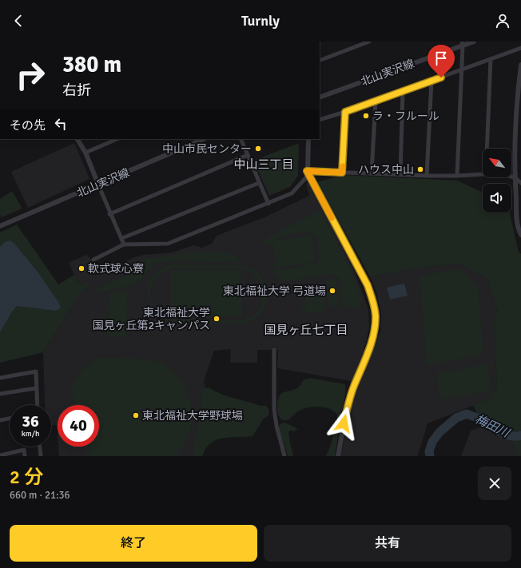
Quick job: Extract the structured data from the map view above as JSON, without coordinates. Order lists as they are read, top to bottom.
{
  "streets": {
    "street": ["北山実沢線"]
  },
  "districts": ["中山三丁目", "国見ヶ丘七丁目"],
  "water": ["梅田川"],
  "places": [
    "ラ・フルール",
    "中山市民センター",
    "ハウス中山",
    "軟式球心寮",
    "東北福祉大学 弓道場",
    "東北福祉大学 国見ヶ丘第2キャンパス",
    "東北福祉大学野球場"
  ],
  "north": "top left",
  "page": {
    "header": "Turnly",
    "turn": ["380 m", "右折"],
    "then": "その先",
    "speed": "36 km/h",
    "limit": "40",
    "heading": ["2 分", "660 m · 21:36"],
    "buttons": ["終了", "共有"]
  }
}
